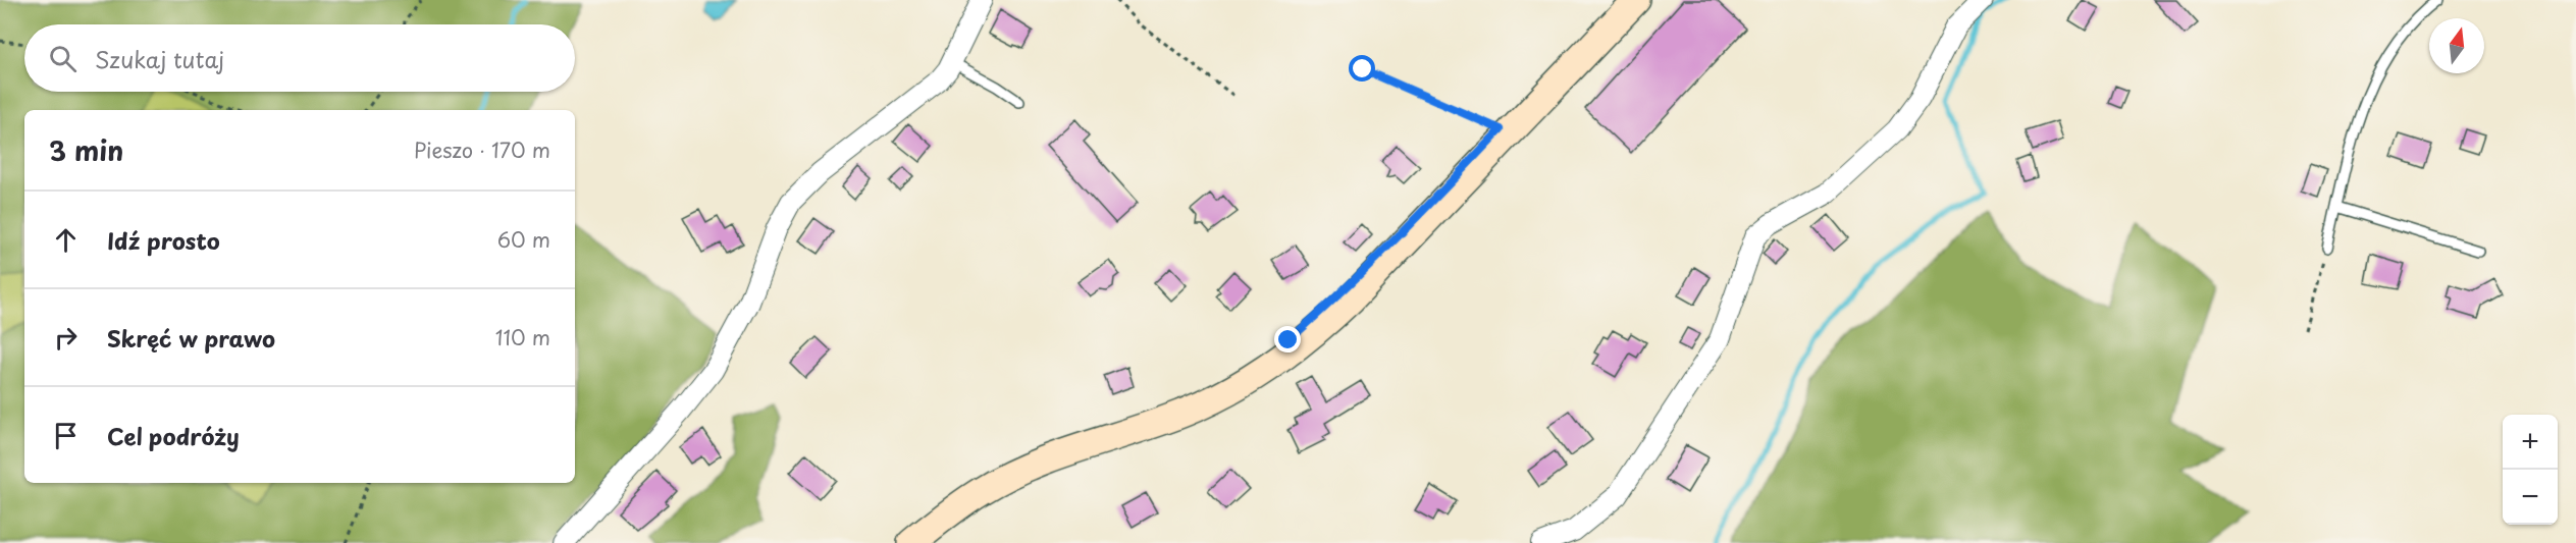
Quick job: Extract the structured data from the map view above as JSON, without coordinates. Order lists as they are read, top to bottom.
{
  "north": "top",
  "page": {
    "search": "Szukaj tutaj",
    "heading": ["3 min", "Pieszo · 170 m"],
    "list": [
      ["Idź prosto", "60 m"],
      ["Skręć w prawo", "110 m"],
      "Cel podróży"
    ],
    "map_buttons": ["+", "−"]
  }
}
